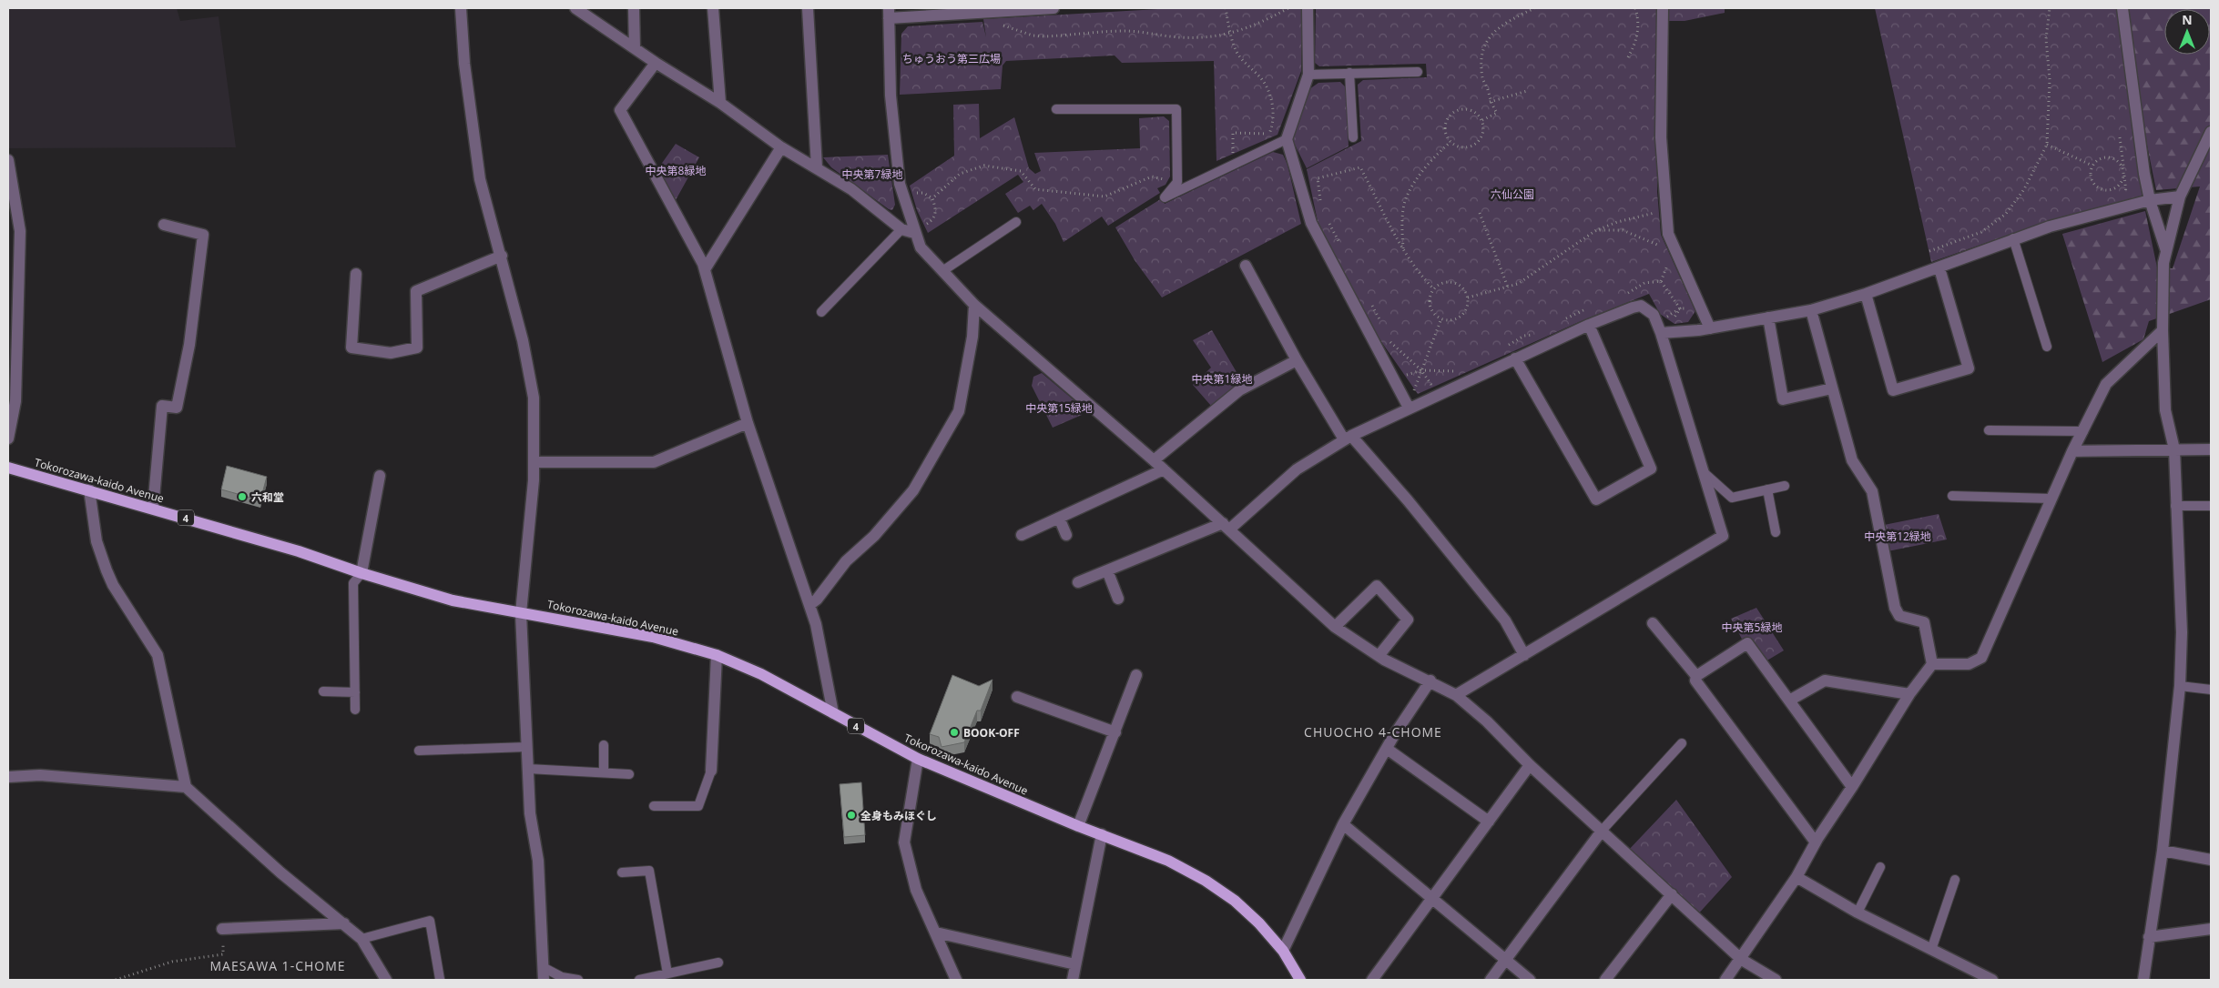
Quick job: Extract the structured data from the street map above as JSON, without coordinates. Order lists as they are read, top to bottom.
{
  "streets": {
    "main road": ["Tokorozawa-kaido Avenue", "4"]
  },
  "districts": ["CHUOCHO 4-CHOME", "MAESAWA 1-CHOME"],
  "parks": [
    "ちゅうおう第三広場",
    "中央第8緑地",
    "中央第7緑地",
    "六仙公園",
    "中央第1緑地",
    "中央第15緑地",
    "中央第12緑地",
    "中央第5緑地"
  ],
  "places": ["六和堂", "BOOK-OFF", "全身もみほぐし"],
  "north": "top"
}
